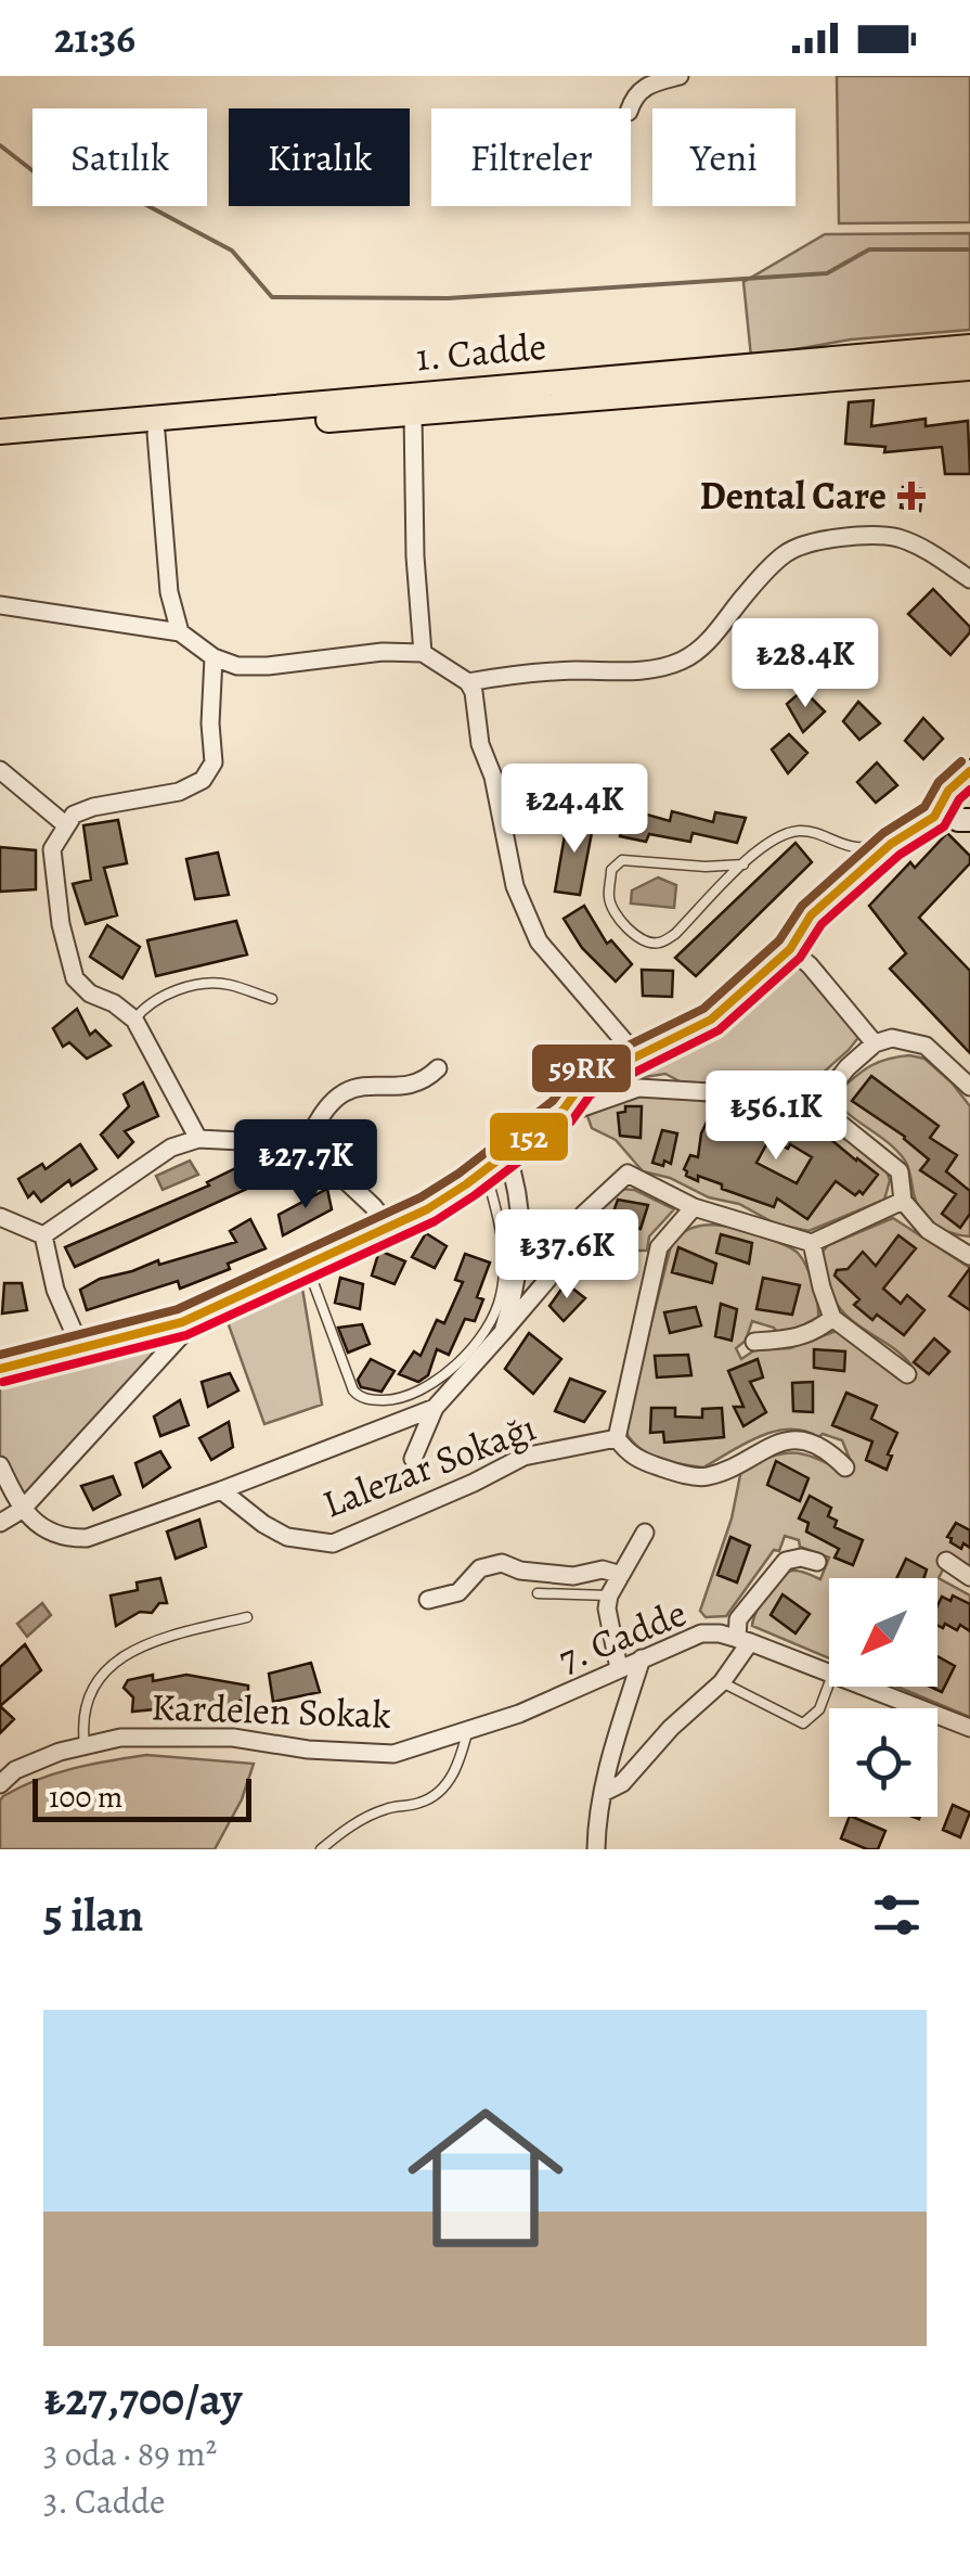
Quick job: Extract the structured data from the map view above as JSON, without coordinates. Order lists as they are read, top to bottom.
{
  "streets": {
    "main road": ["1. Cadde"],
    "street": ["Lalezar Sokağı", "7. Cadde", "Kardelen Sokak"]
  },
  "crossings": [
    ["7. Cadde", "Kardelen Sokak"]
  ],
  "places": {
    "health": ["Dental Care"]
  },
  "lines": ["transit line 59RK", "transit line 152"],
  "scale_bar": "100 m",
  "north": "bottom left",
  "page": {
    "status": "21:36",
    "chip": [
      "Satılık",
      "Kiralık",
      "Filtreler",
      "Yeni"
    ],
    "price": [
      "₺28.4K",
      "₺24.4K",
      "₺56.1K",
      "₺27.7K",
      "₺37.6K"
    ],
    "scale": "100 m",
    "heading": "5 ilan",
    "list": [
      {
        "name": "₺27,700/ay",
        "note": "3 oda · 89 m² · 3. Cadde"
      }
    ]
  }
}
